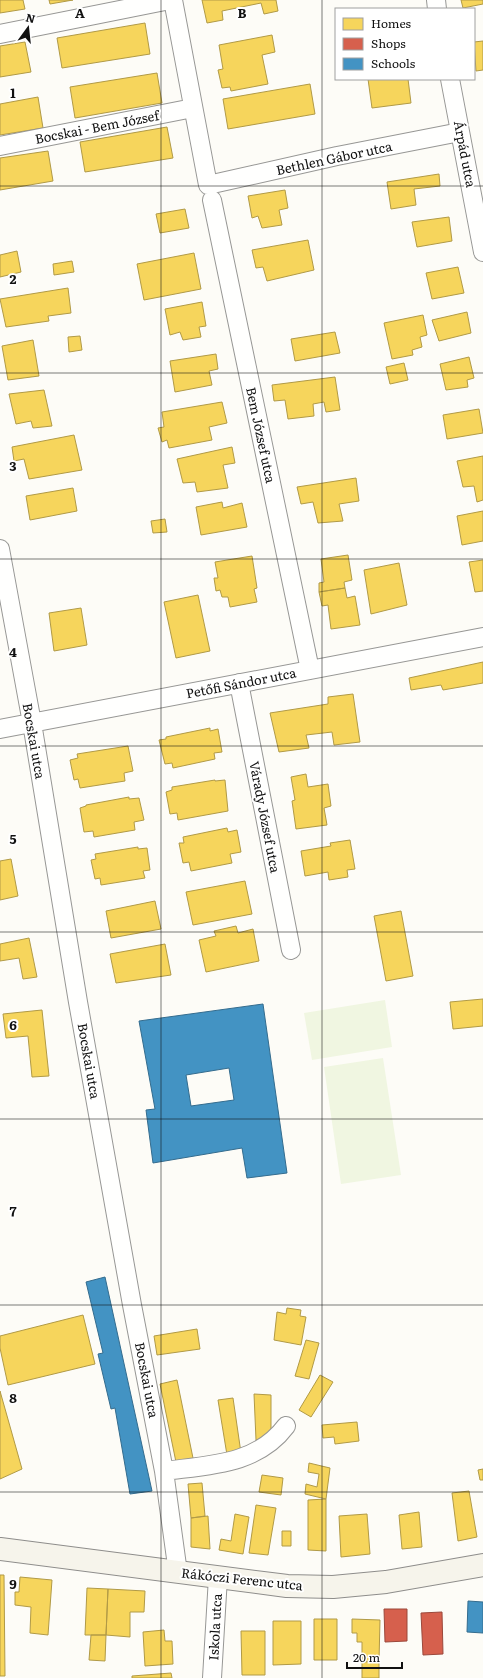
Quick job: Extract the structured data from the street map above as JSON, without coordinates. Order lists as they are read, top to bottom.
{
  "streets": {
    "main road": ["Rákóczi Ferenc utca"],
    "street": [
      "Bocskai - Bem József",
      "Árpád utca",
      "Bethlen Gábor utca",
      "Bem József utca",
      "Petőfi Sándor utca",
      "Bocskai utca",
      "Várady József utca",
      "Iskola utca"
    ]
  },
  "crossings": [
    ["Bocskai - Bem József", "Bem József utca"],
    ["Árpád utca", "Bethlen Gábor utca"],
    ["Bethlen Gábor utca", "Bem József utca"],
    ["Bem József utca", "Petőfi Sándor utca"],
    ["Petőfi Sándor utca", "Bocskai utca"],
    ["Petőfi Sándor utca", "Várady József utca"],
    ["Bocskai utca", "Rákóczi Ferenc utca"],
    ["Rákóczi Ferenc utca", "Iskola utca"]
  ],
  "legend": ["Homes", "Shops", "Schools"],
  "scale_bar": "20 m",
  "north": "top",
  "grid": {
    "columns": ["A", "B"],
    "rows": [
      "1",
      "2",
      "3",
      "4",
      "5",
      "6",
      "7",
      "8",
      "9"
    ]
  }
}
